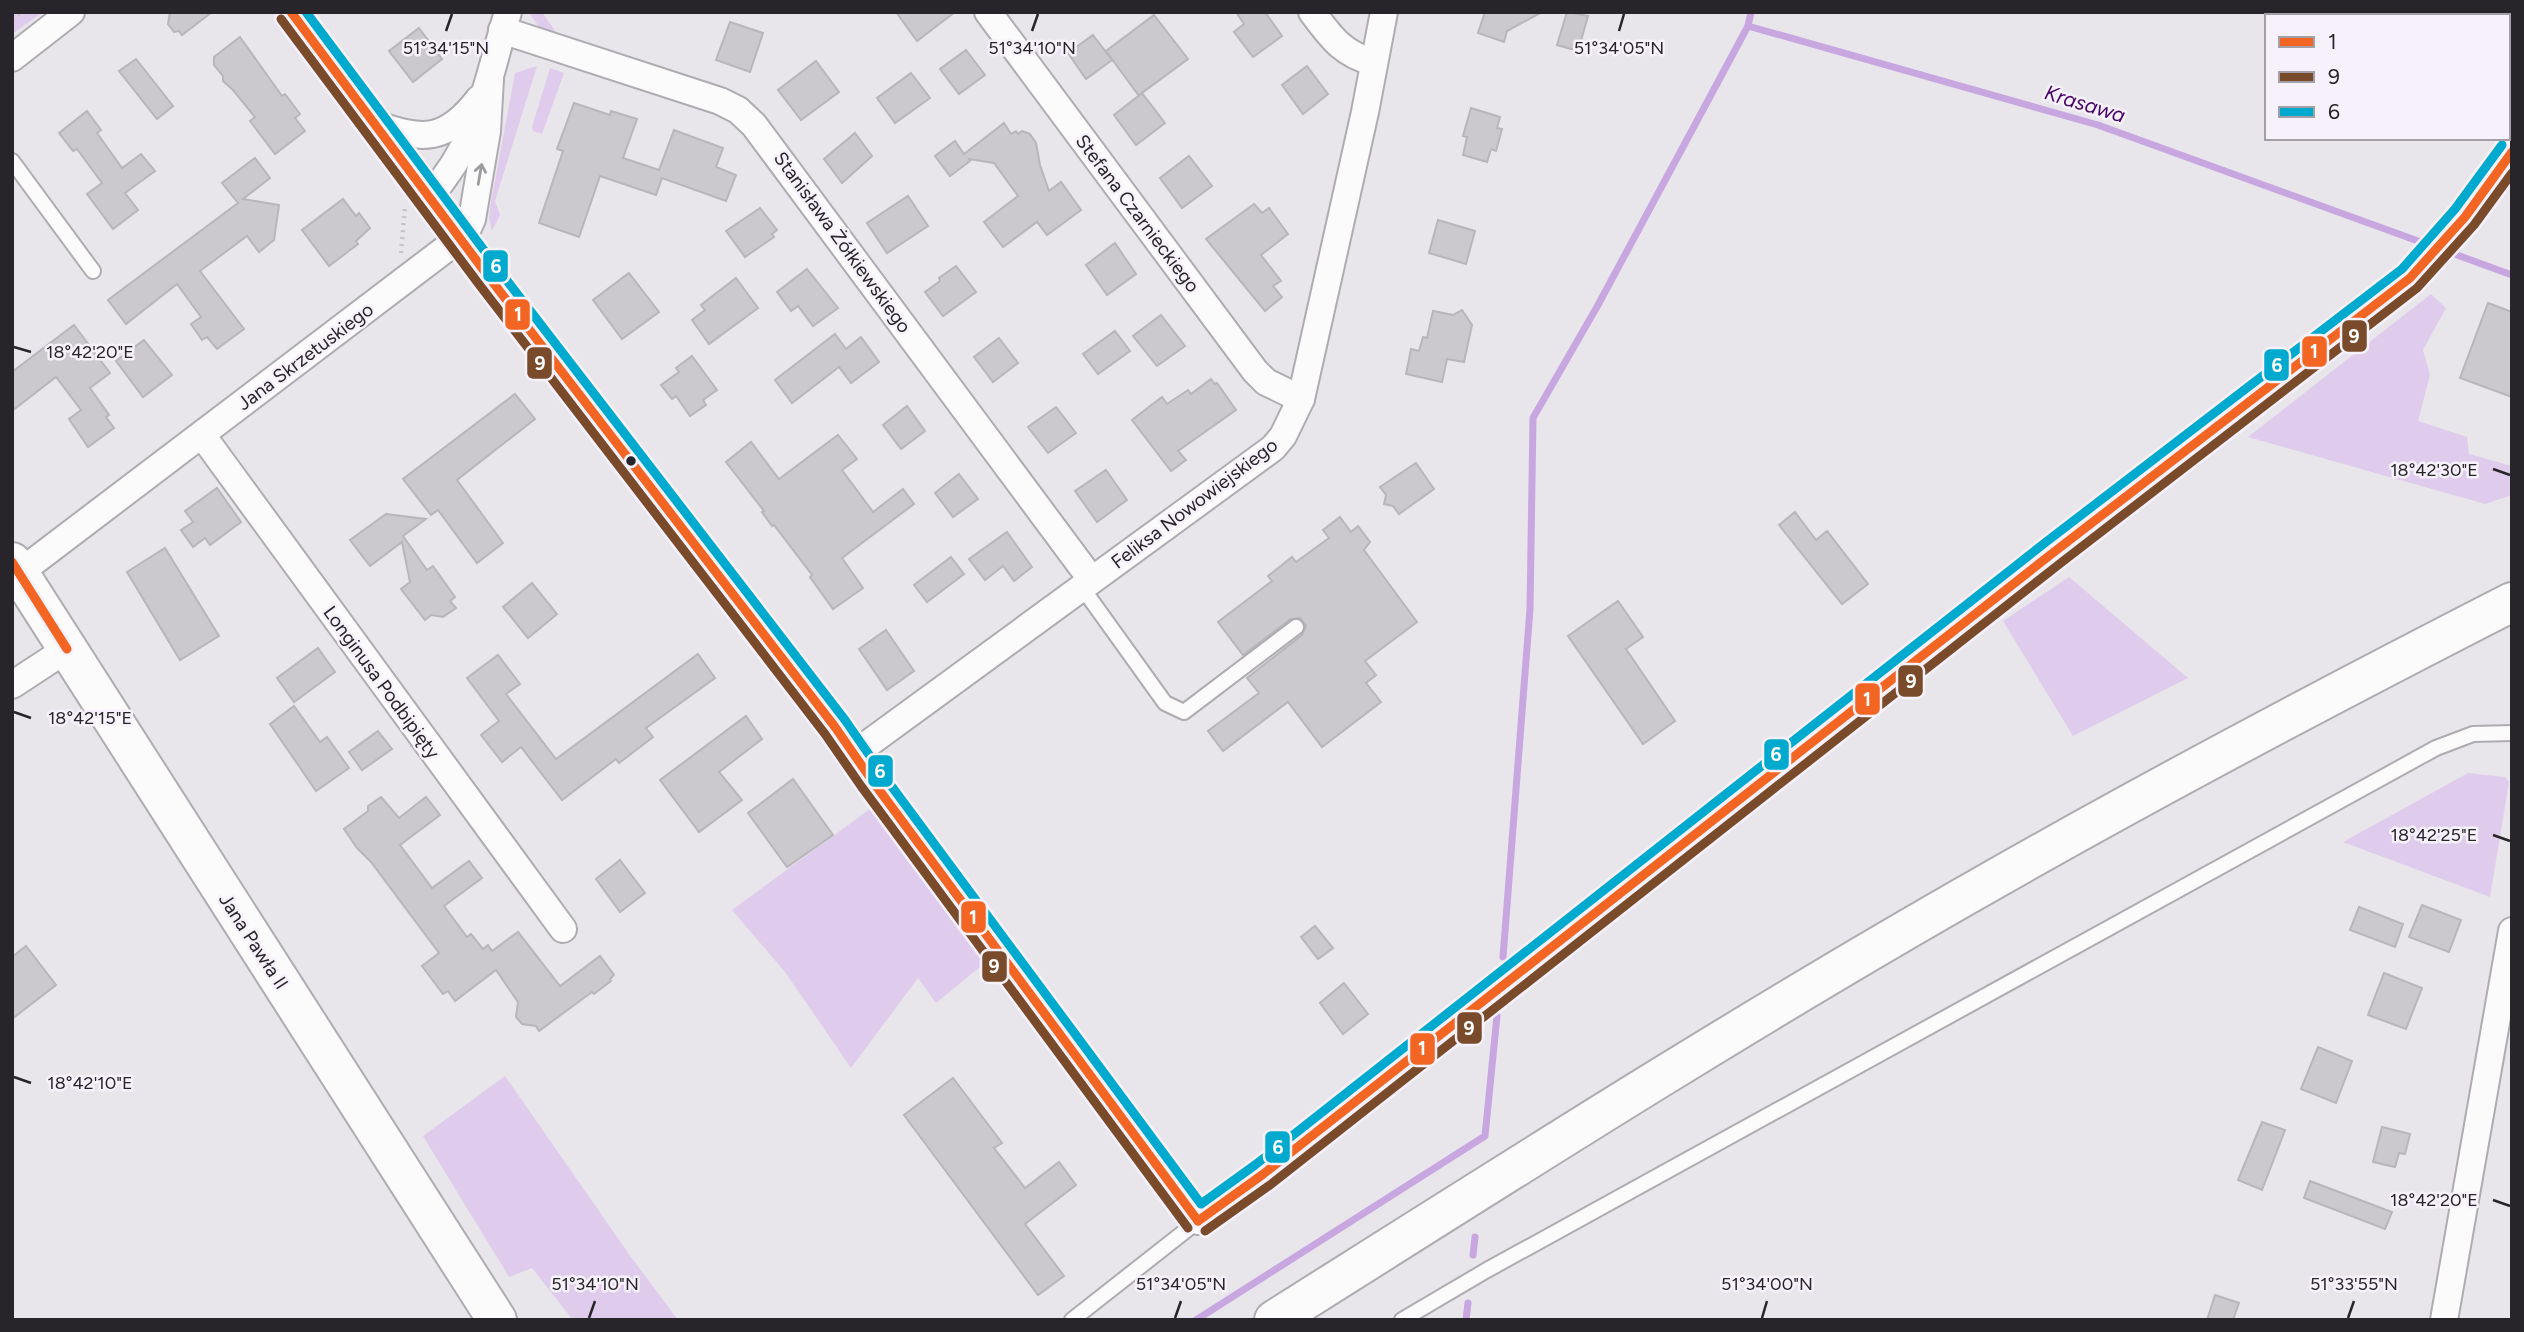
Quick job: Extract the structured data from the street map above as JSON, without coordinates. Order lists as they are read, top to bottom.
{
  "streets": {
    "main road": ["Jana Pawła II"],
    "street": [
      "Stefana Czarnieckiego",
      "Stanisława Żółkiewskiego",
      "Jana Skrzetuskiego",
      "Feliksa Nowowiejskiego",
      "Longinusa Podbipięty"
    ]
  },
  "crossings": [
    ["Stefana Czarnieckiego", "Feliksa Nowowiejskiego"],
    ["Stanisława Żółkiewskiego", "Jana Skrzetuskiego"],
    ["Stanisława Żółkiewskiego", "Feliksa Nowowiejskiego"],
    ["Jana Skrzetuskiego", "Longinusa Podbipięty"],
    ["Jana Skrzetuskiego", "Jana Pawła II"]
  ],
  "water": ["Krasawa"],
  "lines": ["transit line 1", "transit line 6", "transit line 9"],
  "legend": ["1", "9", "6"],
  "coordinates": [
    "51°34'15\"N",
    "51°34'10\"N",
    "51°34'05\"N",
    "18°42'20\"E",
    "18°42'30\"E",
    "18°42'15\"E",
    "18°42'25\"E",
    "18°42'10\"E",
    "51°34'00\"N",
    "51°33'55\"N"
  ]
}
